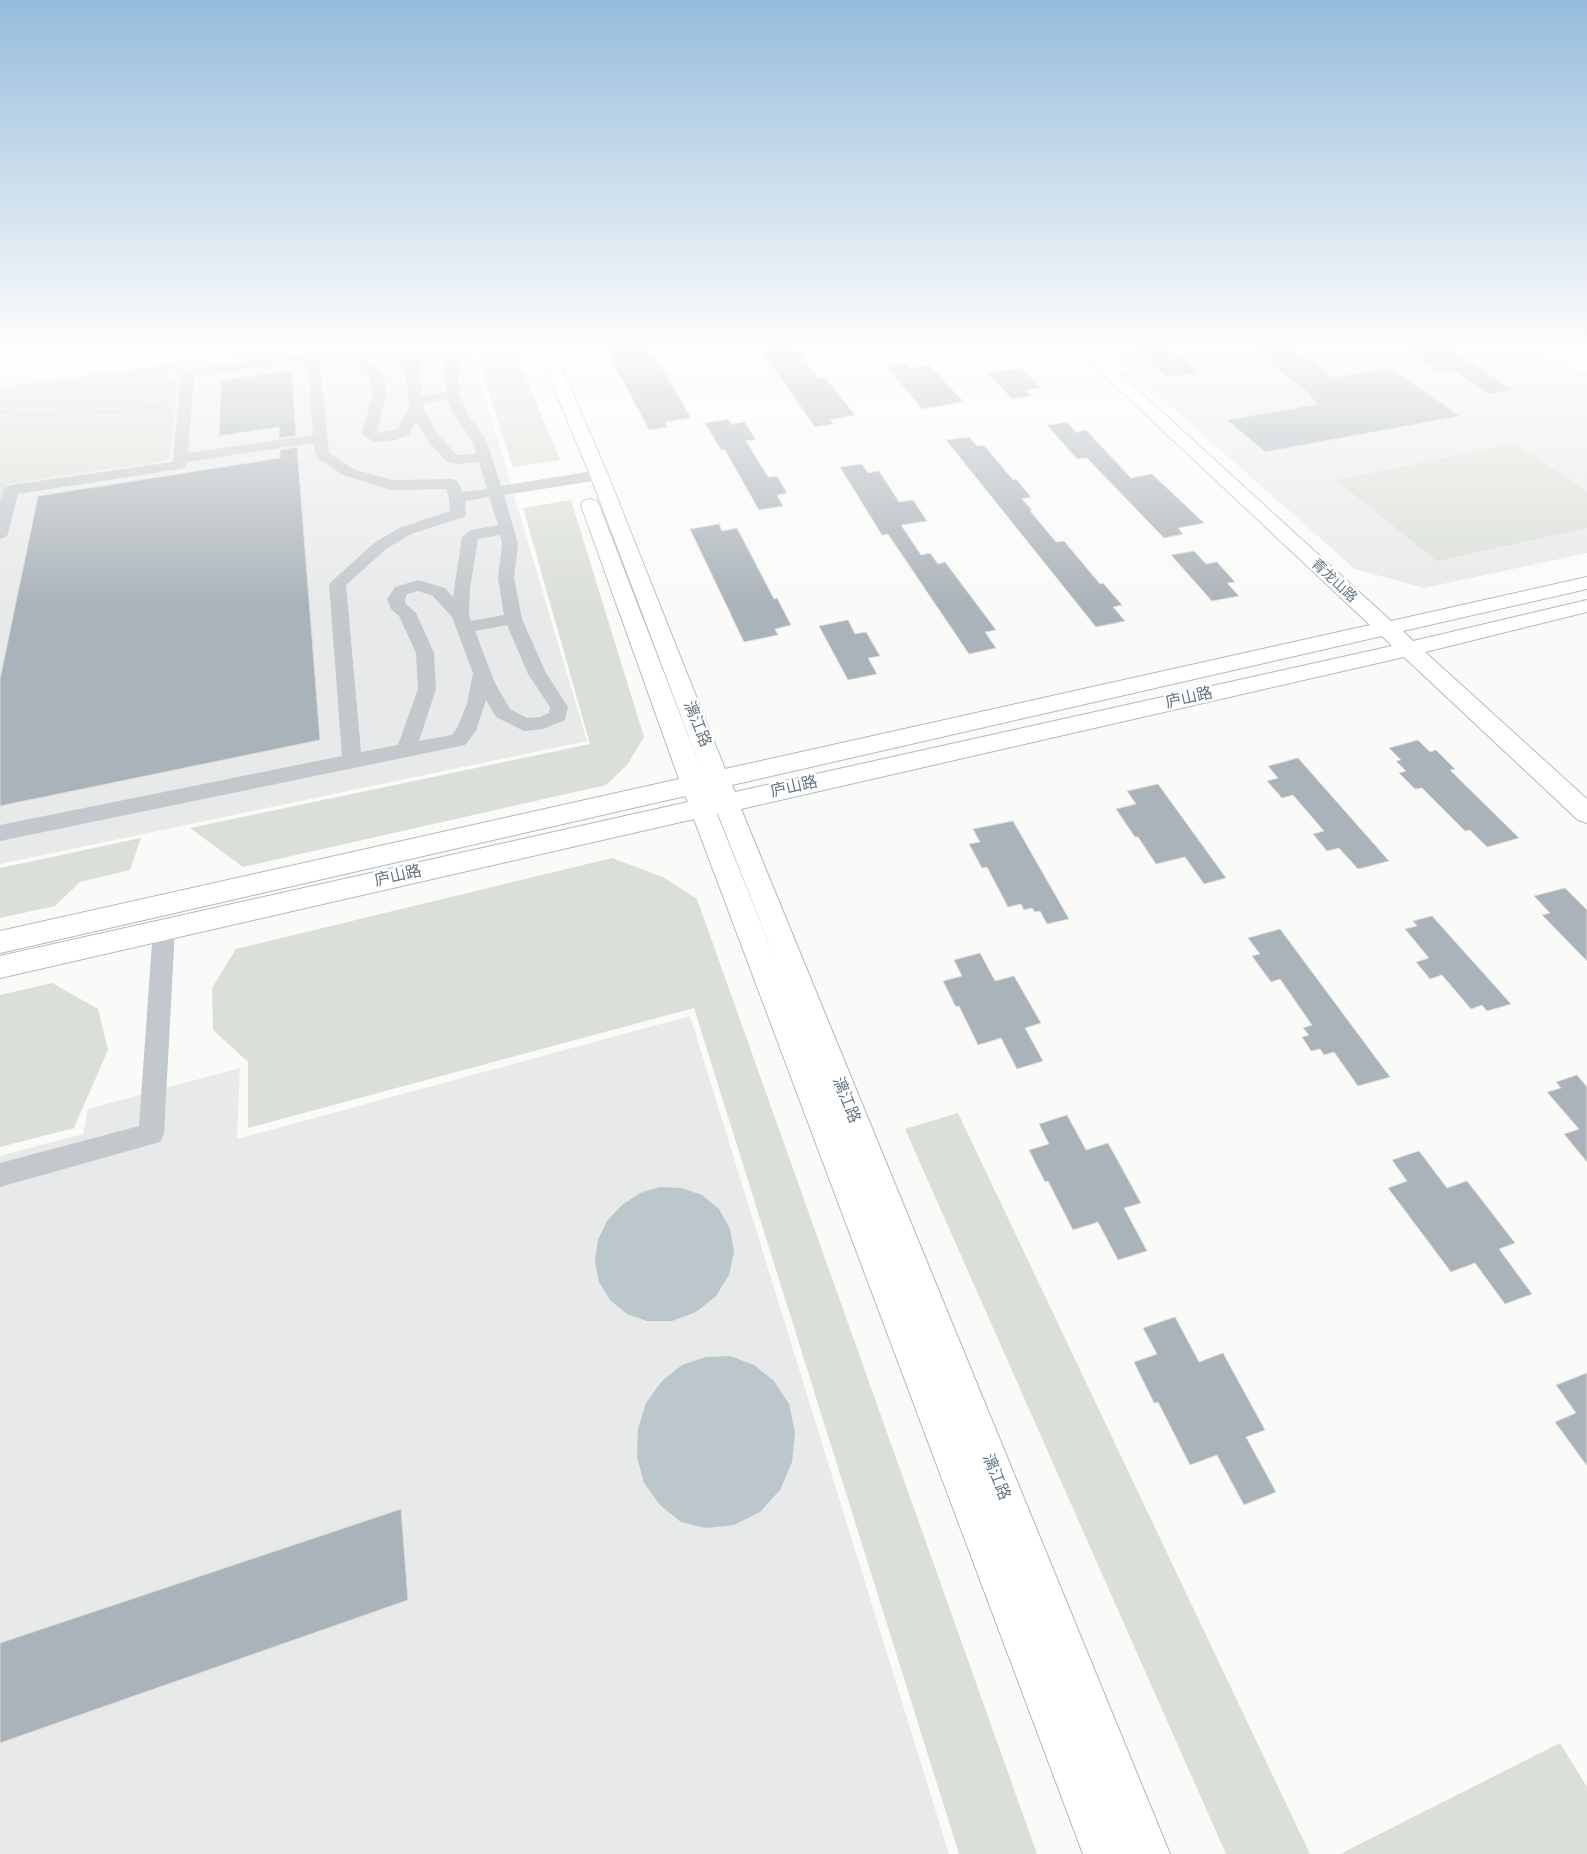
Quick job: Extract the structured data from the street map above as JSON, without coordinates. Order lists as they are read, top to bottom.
{
  "streets": {
    "street": ["青龙山路", "庐山路", "漓江路"]
  },
  "crossings": [
    ["青龙山路", "庐山路"],
    ["庐山路", "漓江路"]
  ]
}
